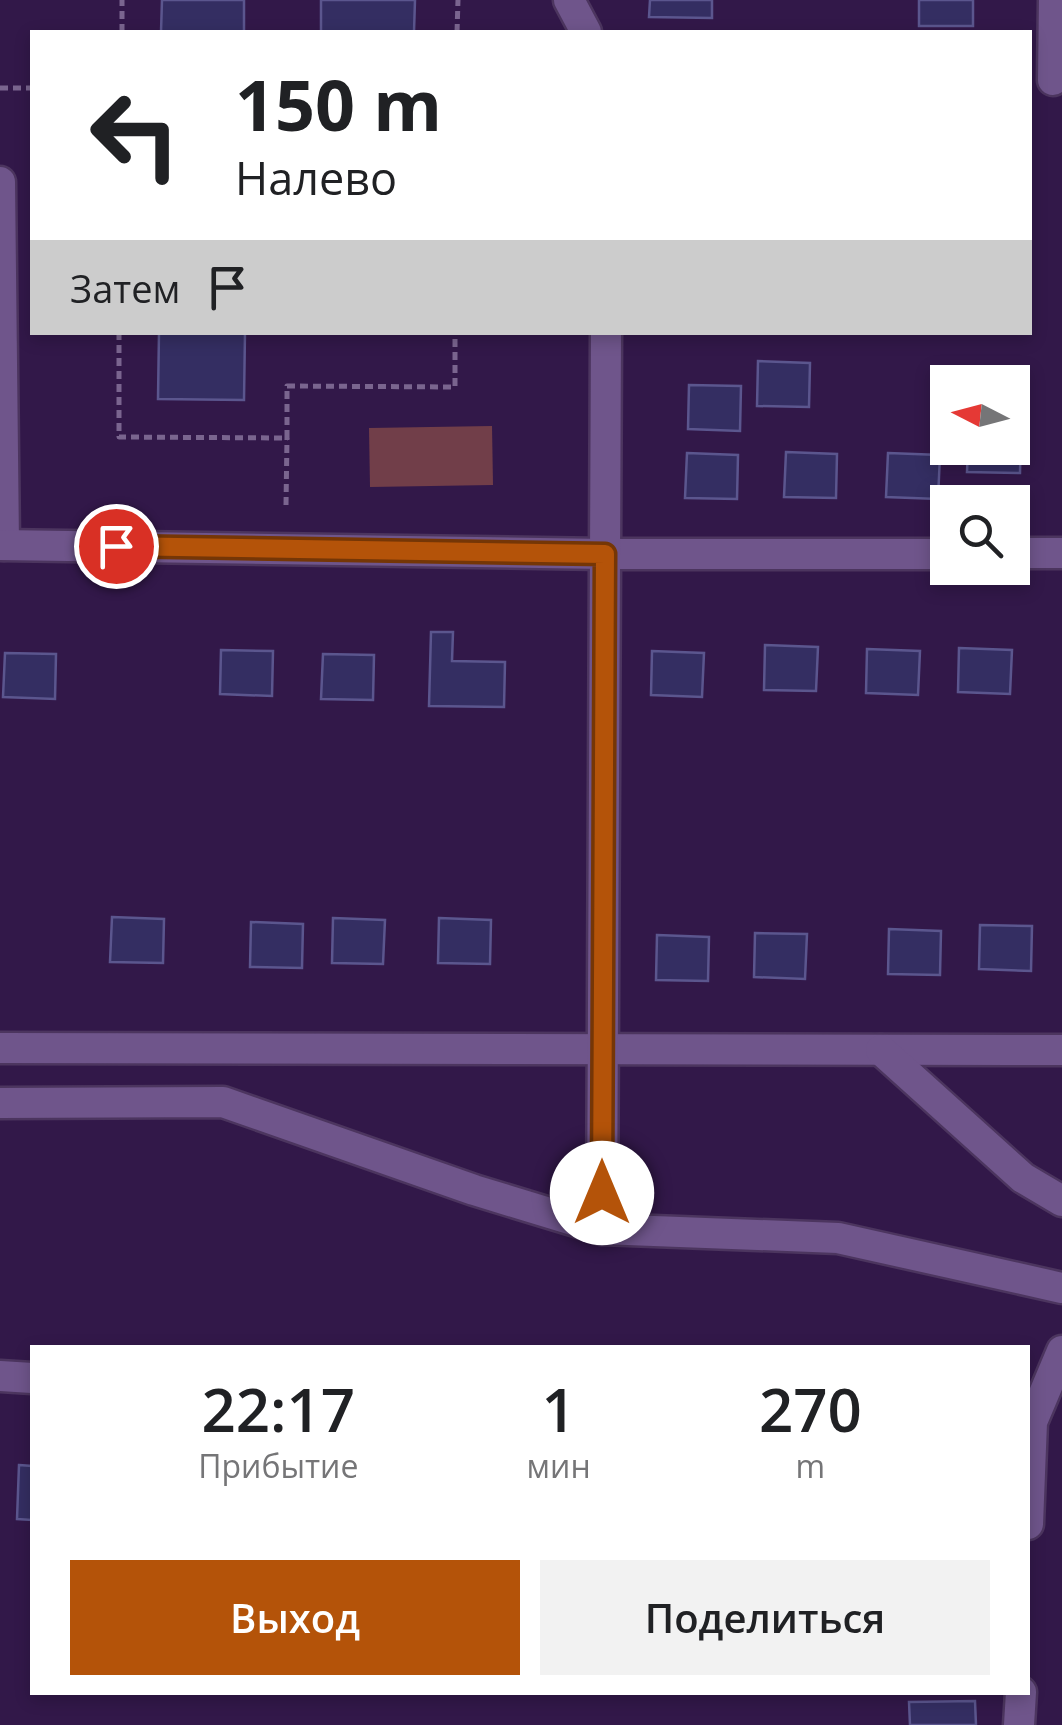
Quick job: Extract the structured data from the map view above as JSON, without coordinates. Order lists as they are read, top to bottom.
{
  "north": "left",
  "page": {
    "turn": ["150 m", "Налево"],
    "then": "Затем",
    "eta": [
      "22:17",
      "Прибытие",
      "1",
      "мин",
      "270",
      "m"
    ],
    "buttons": ["Выход", "Поделиться"]
  }
}
